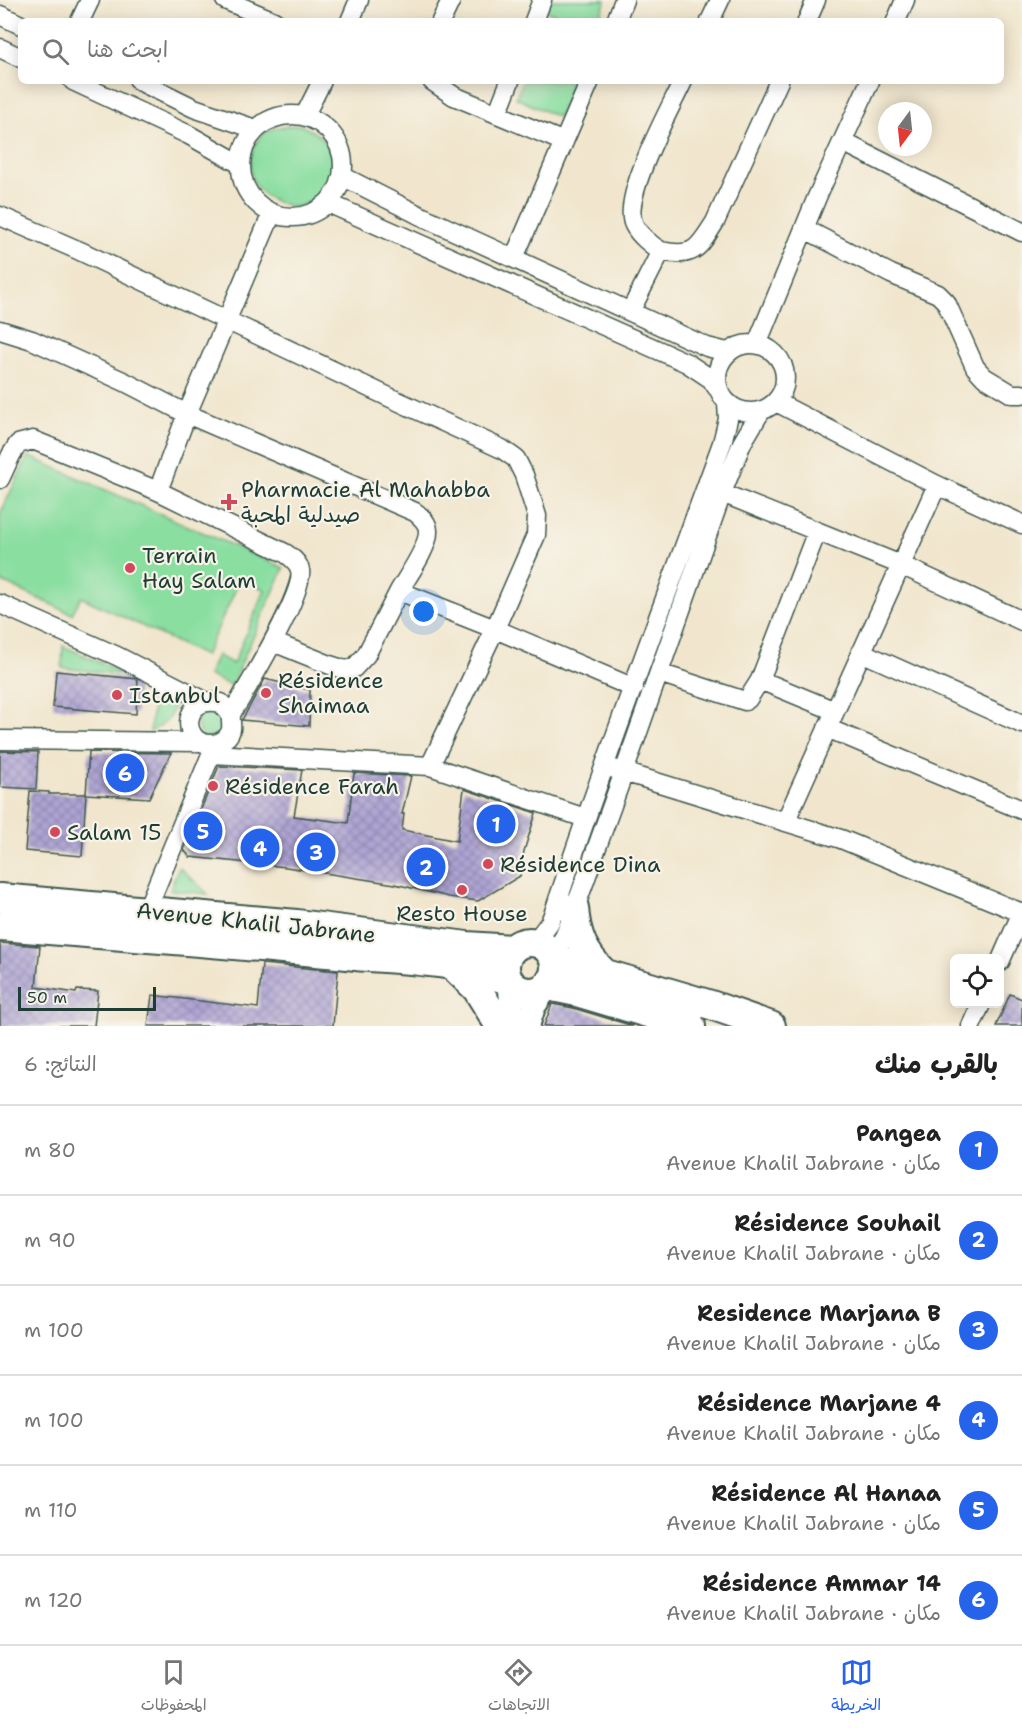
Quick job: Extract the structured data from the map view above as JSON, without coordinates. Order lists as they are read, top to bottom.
{
  "streets": {
    "main road": ["Avenue Khalil Jabrane"]
  },
  "places": {
    "health": ["Pharmacie Al Mahabba صيدلية المحبة"],
    "other": [
      "Terrain Hay Salam",
      "Résidence Shaimaa",
      "Istanbul",
      "Résidence Farah",
      "Salam 15",
      "Résidence Dina",
      "Resto House"
    ]
  },
  "scale_bar": "50 m",
  "north": "bottom",
  "page": {
    "search": "ابحث هنا",
    "pins": [
      "6",
      "1",
      "5",
      "4",
      "3",
      "2"
    ],
    "scale": "50 m",
    "heading": ["بالقرب منك", "النتائج: 6"],
    "list": [
      {
        "mark": "1",
        "name": "Pangea",
        "note": "مكان · Avenue Khalil Jabrane",
        "value": "80 m"
      },
      {
        "mark": "2",
        "name": "Résidence Souhail",
        "note": "مكان · Avenue Khalil Jabrane",
        "value": "90 m"
      },
      {
        "mark": "3",
        "name": "Residence Marjana B",
        "note": "مكان · Avenue Khalil Jabrane",
        "value": "100 m"
      },
      {
        "mark": "4",
        "name": "Résidence Marjane 4",
        "note": "مكان · Avenue Khalil Jabrane",
        "value": "100 m"
      },
      {
        "mark": "5",
        "name": "Résidence Al Hanaa",
        "note": "مكان · Avenue Khalil Jabrane",
        "value": "110 m"
      },
      {
        "mark": "6",
        "name": "Résidence Ammar 14",
        "note": "مكان · Avenue Khalil Jabrane",
        "value": "120 m"
      }
    ],
    "nav": ["الخريطة", "الاتجاهات", "المحفوظات"]
  }
}
